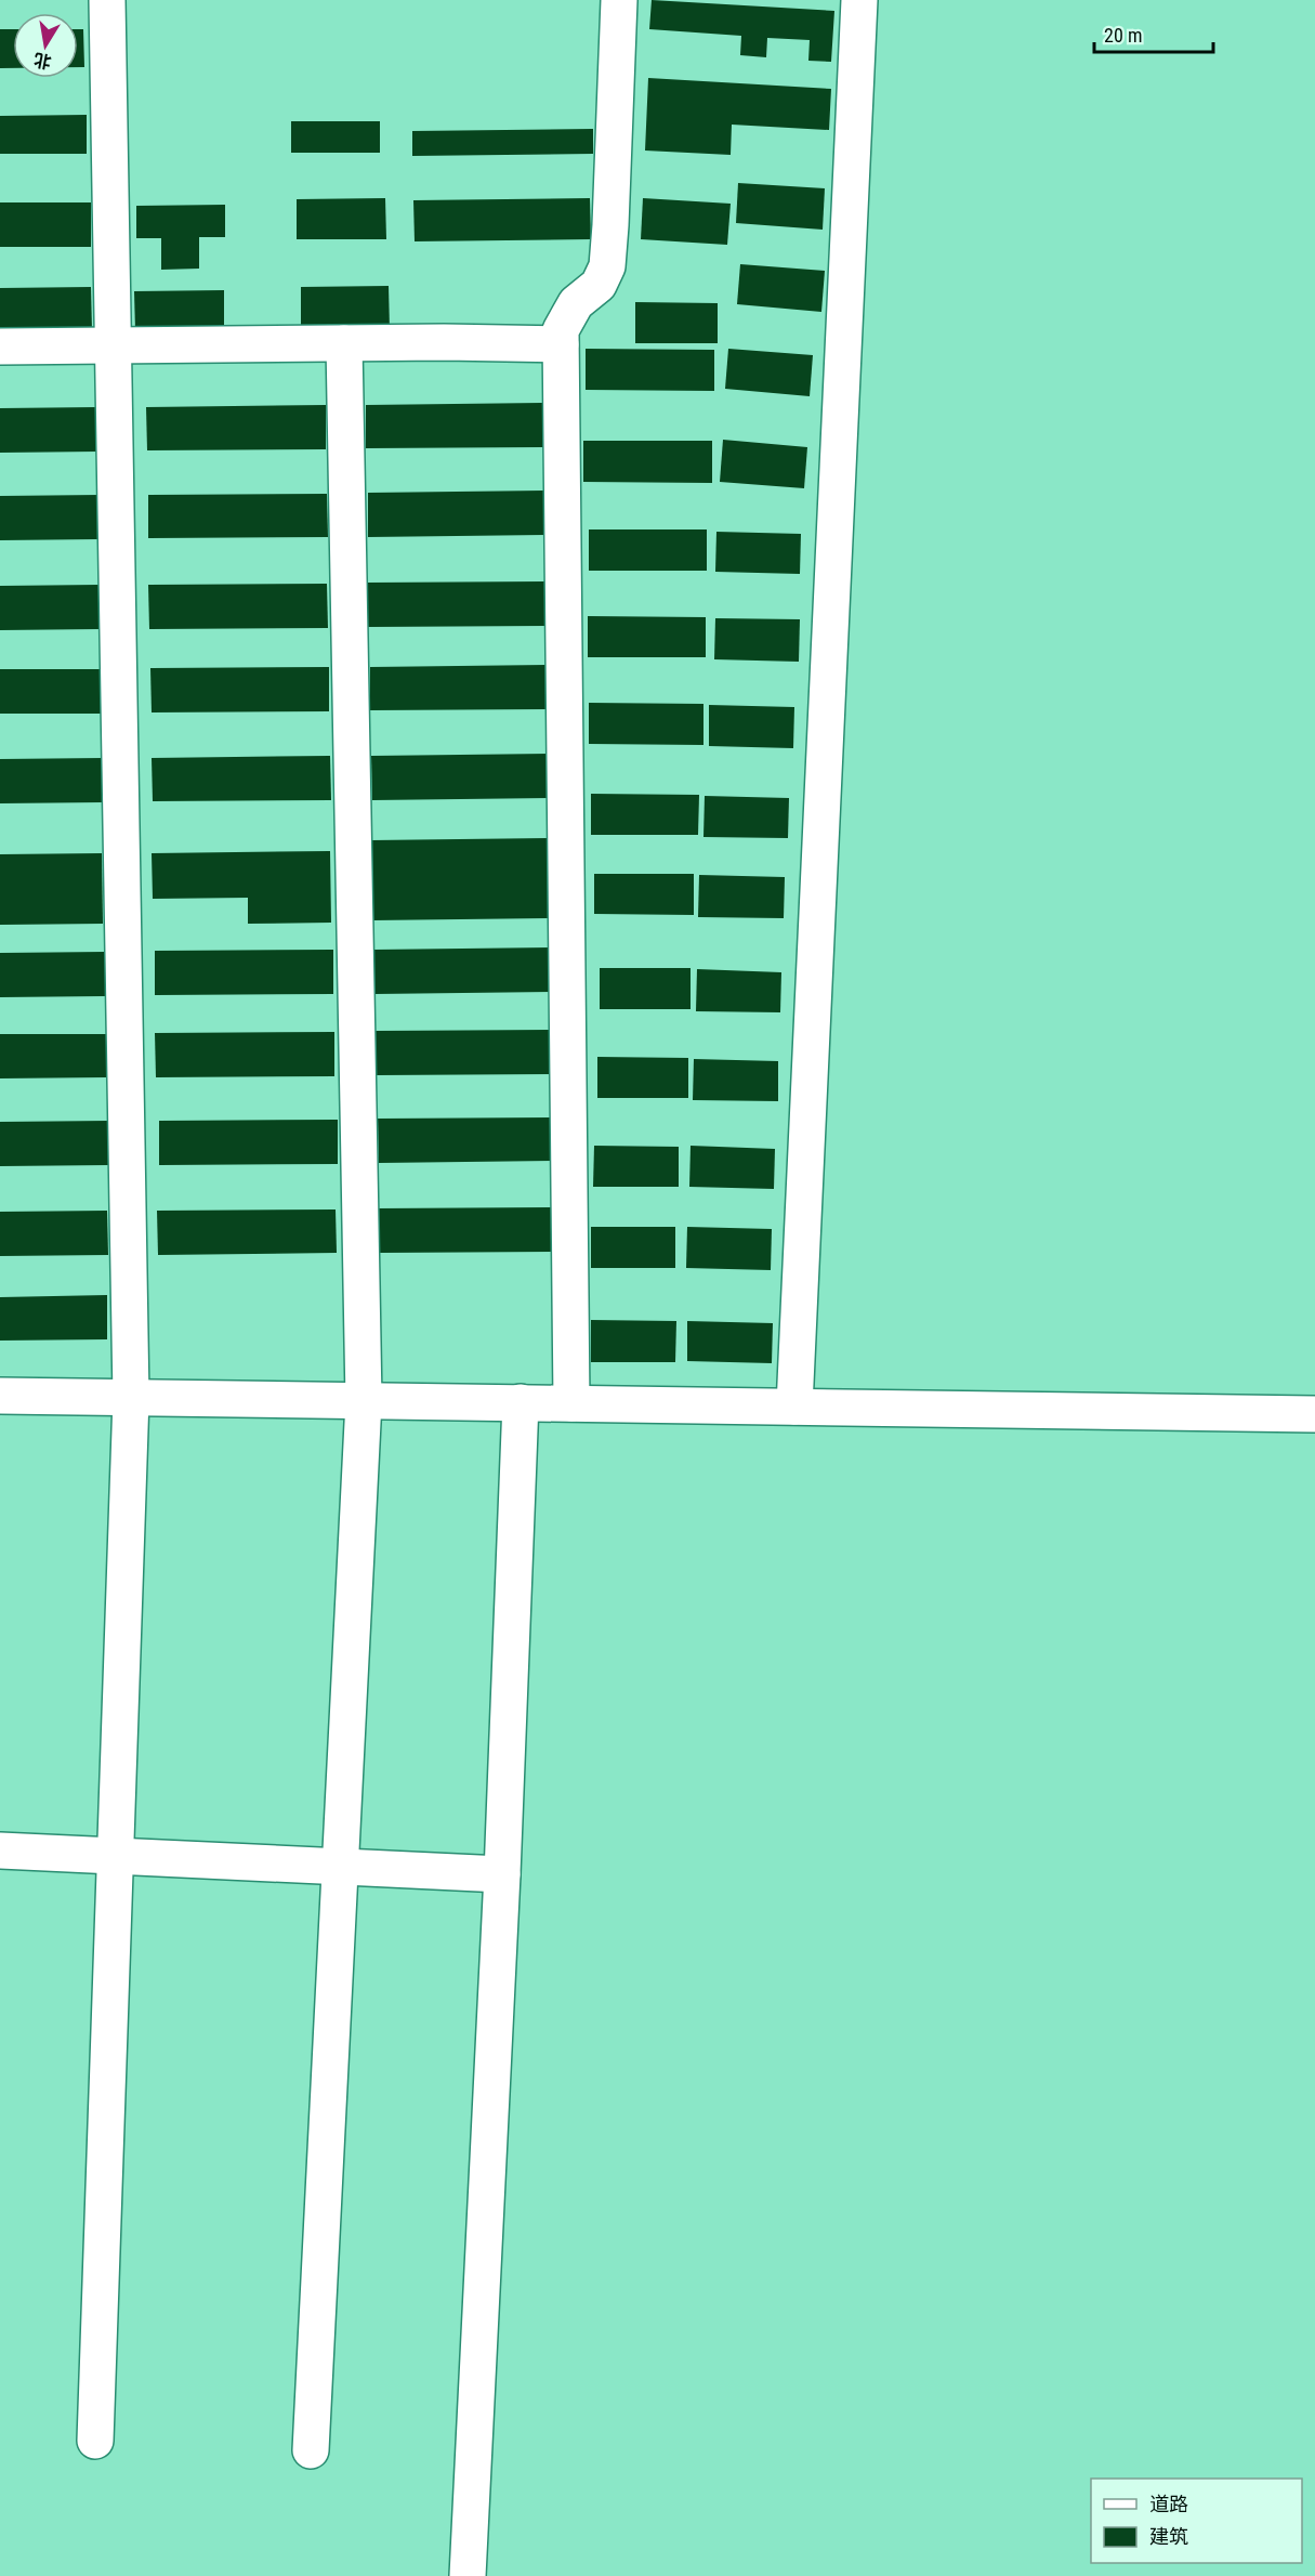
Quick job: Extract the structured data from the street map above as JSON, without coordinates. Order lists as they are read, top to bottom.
{
  "legend": ["道路", "建筑"],
  "scale_bar": "20 m",
  "north": "bottom"
}
